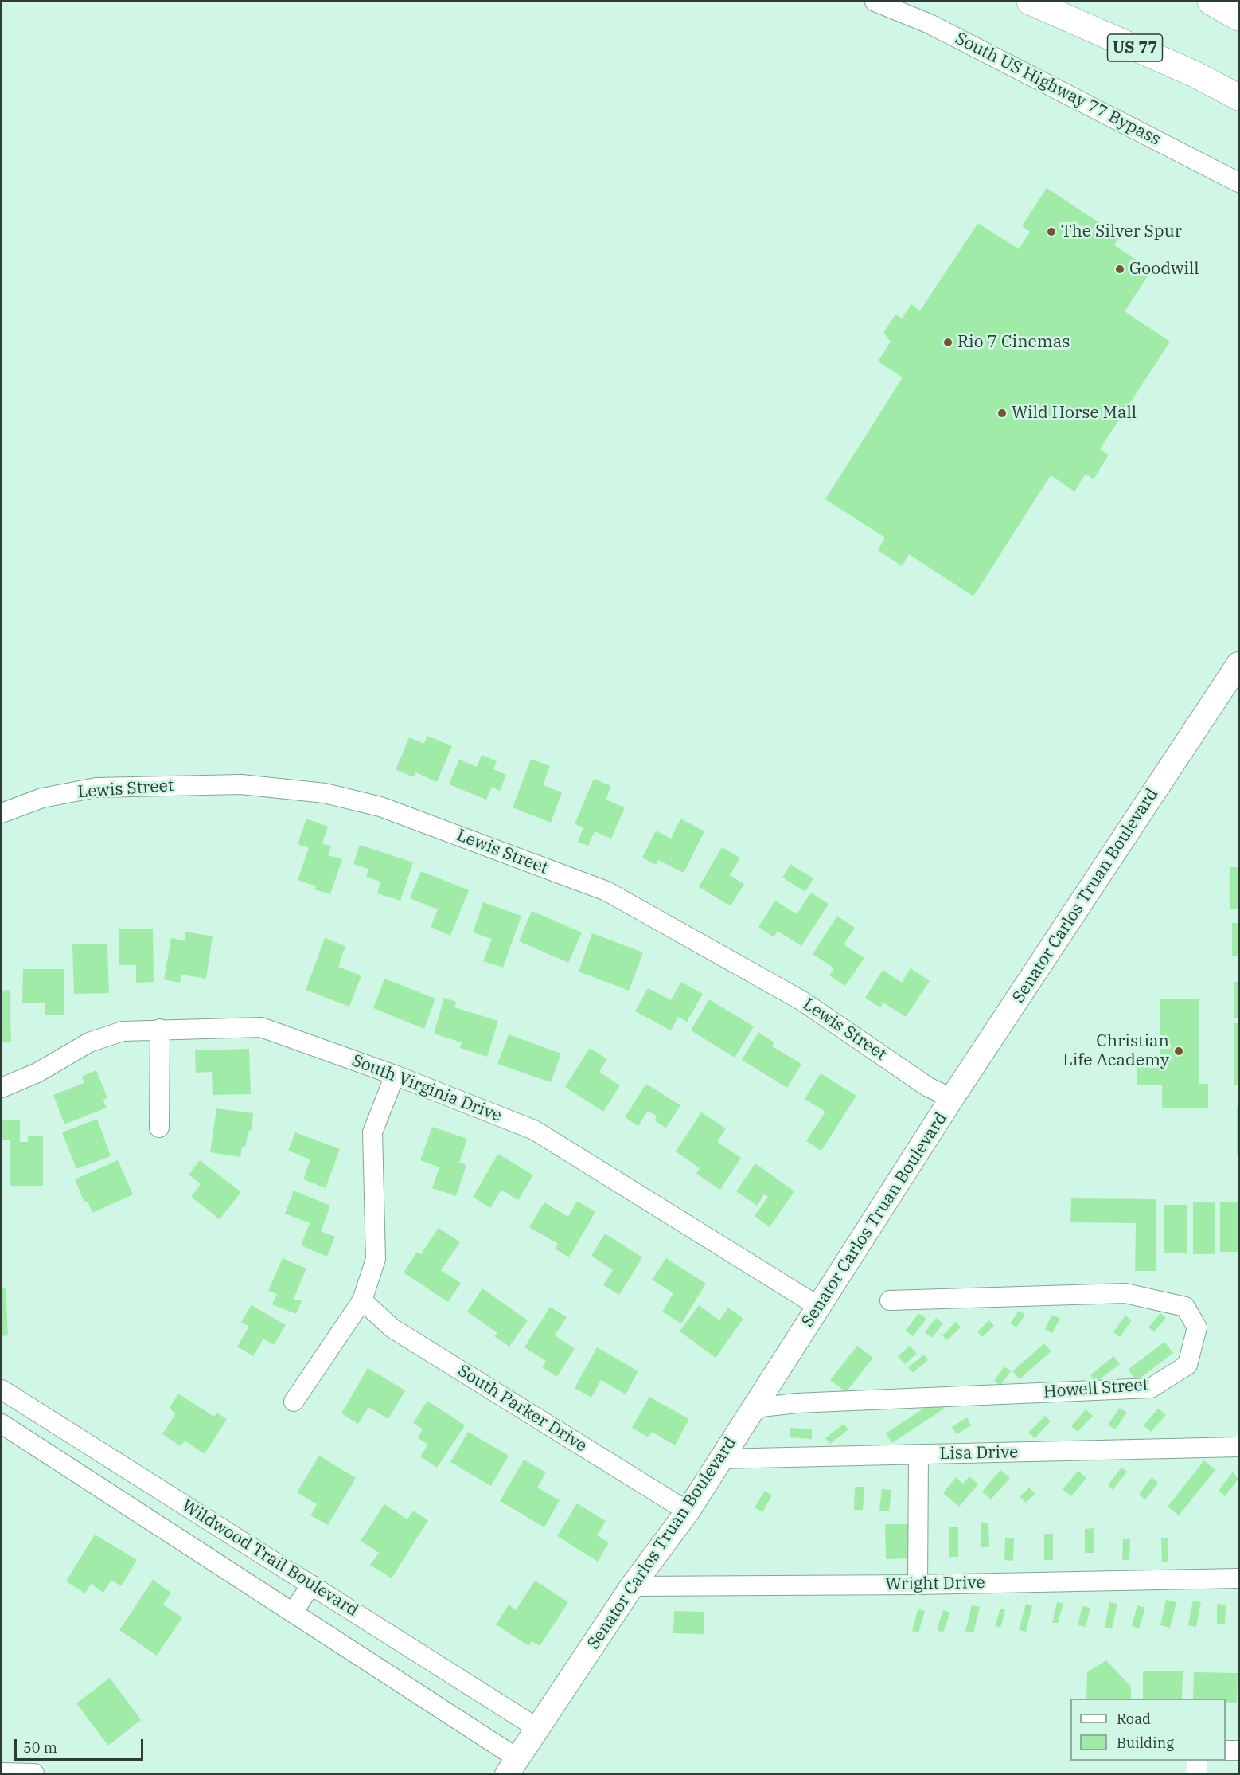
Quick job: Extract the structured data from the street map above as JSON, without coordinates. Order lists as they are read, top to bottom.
{
  "streets": {
    "highway": ["US 77"],
    "main road": ["Senator Carlos Truan Boulevard"],
    "street": [
      "South US Highway 77 Bypass",
      "Lewis Street",
      "South Virginia Drive",
      "Howell Street",
      "South Parker Drive",
      "Lisa Drive",
      "Wildwood Trail Boulevard",
      "Wright Drive"
    ]
  },
  "crossings": [
    ["Lewis Street", "Senator Carlos Truan Boulevard"],
    ["Senator Carlos Truan Boulevard", "South Virginia Drive"],
    ["Senator Carlos Truan Boulevard", "Howell Street"],
    ["Senator Carlos Truan Boulevard", "South Parker Drive"],
    ["Senator Carlos Truan Boulevard", "Lisa Drive"],
    ["Senator Carlos Truan Boulevard", "Wildwood Trail Boulevard"],
    ["Senator Carlos Truan Boulevard", "Wright Drive"]
  ],
  "places": [
    "The Silver Spur",
    "Goodwill",
    "Rio 7 Cinemas",
    "Wild Horse Mall",
    "Christian Life Academy"
  ],
  "legend": ["Road", "Building"],
  "scale_bar": "50 m"
}
